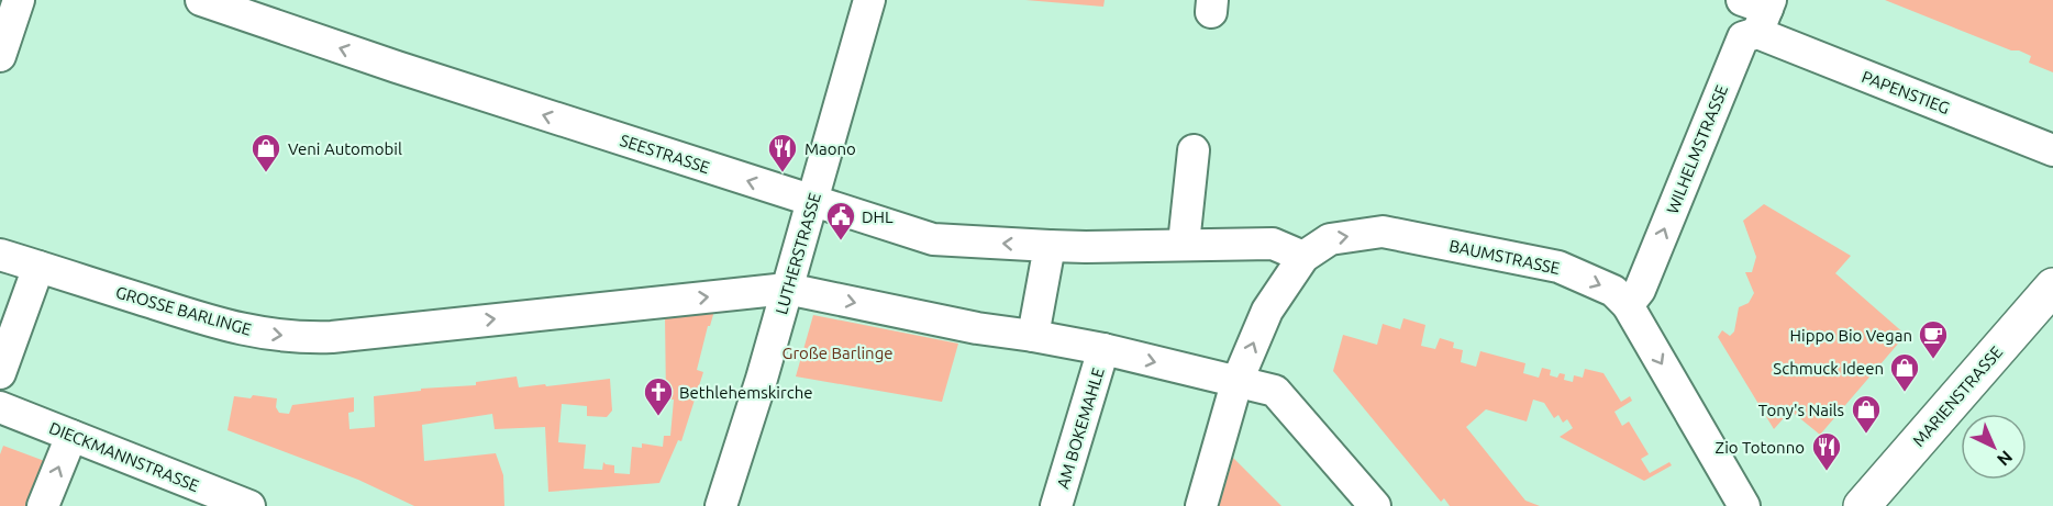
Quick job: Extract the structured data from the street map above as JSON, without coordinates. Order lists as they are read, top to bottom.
{
  "streets": {
    "main road": ["MARIENSTRASSE"],
    "street": [
      "PAPENSTIEG",
      "WILHELMSTRASSE",
      "SEESTRASSE",
      "LUTHERSTRASSE",
      "BAUMSTRASSE",
      "GROSSE BARLINGE",
      "AM BOKEMAHLE",
      "DIECKMANNSTRASSE"
    ]
  },
  "crossings": [
    ["PAPENSTIEG", "WILHELMSTRASSE"],
    ["WILHELMSTRASSE", "BAUMSTRASSE"],
    ["SEESTRASSE", "LUTHERSTRASSE"],
    ["LUTHERSTRASSE", "GROSSE BARLINGE"],
    ["BAUMSTRASSE", "GROSSE BARLINGE"],
    ["GROSSE BARLINGE", "AM BOKEMAHLE"]
  ],
  "one_way": ["WILHELMSTRASSE", "SEESTRASSE", "GROSSE BARLINGE"],
  "parks": ["Große Barlinge"],
  "places": {
    "shop": ["Veni Automobil", "Schmuck Ideen", "Tony's Nails"],
    "restaurant": ["Maono", "Zio Totonno"],
    "public building": ["DHL"],
    "cafe": ["Hippo Bio Vegan"],
    "church": ["Bethlehemskirche"]
  },
  "north": "bottom right"
}
